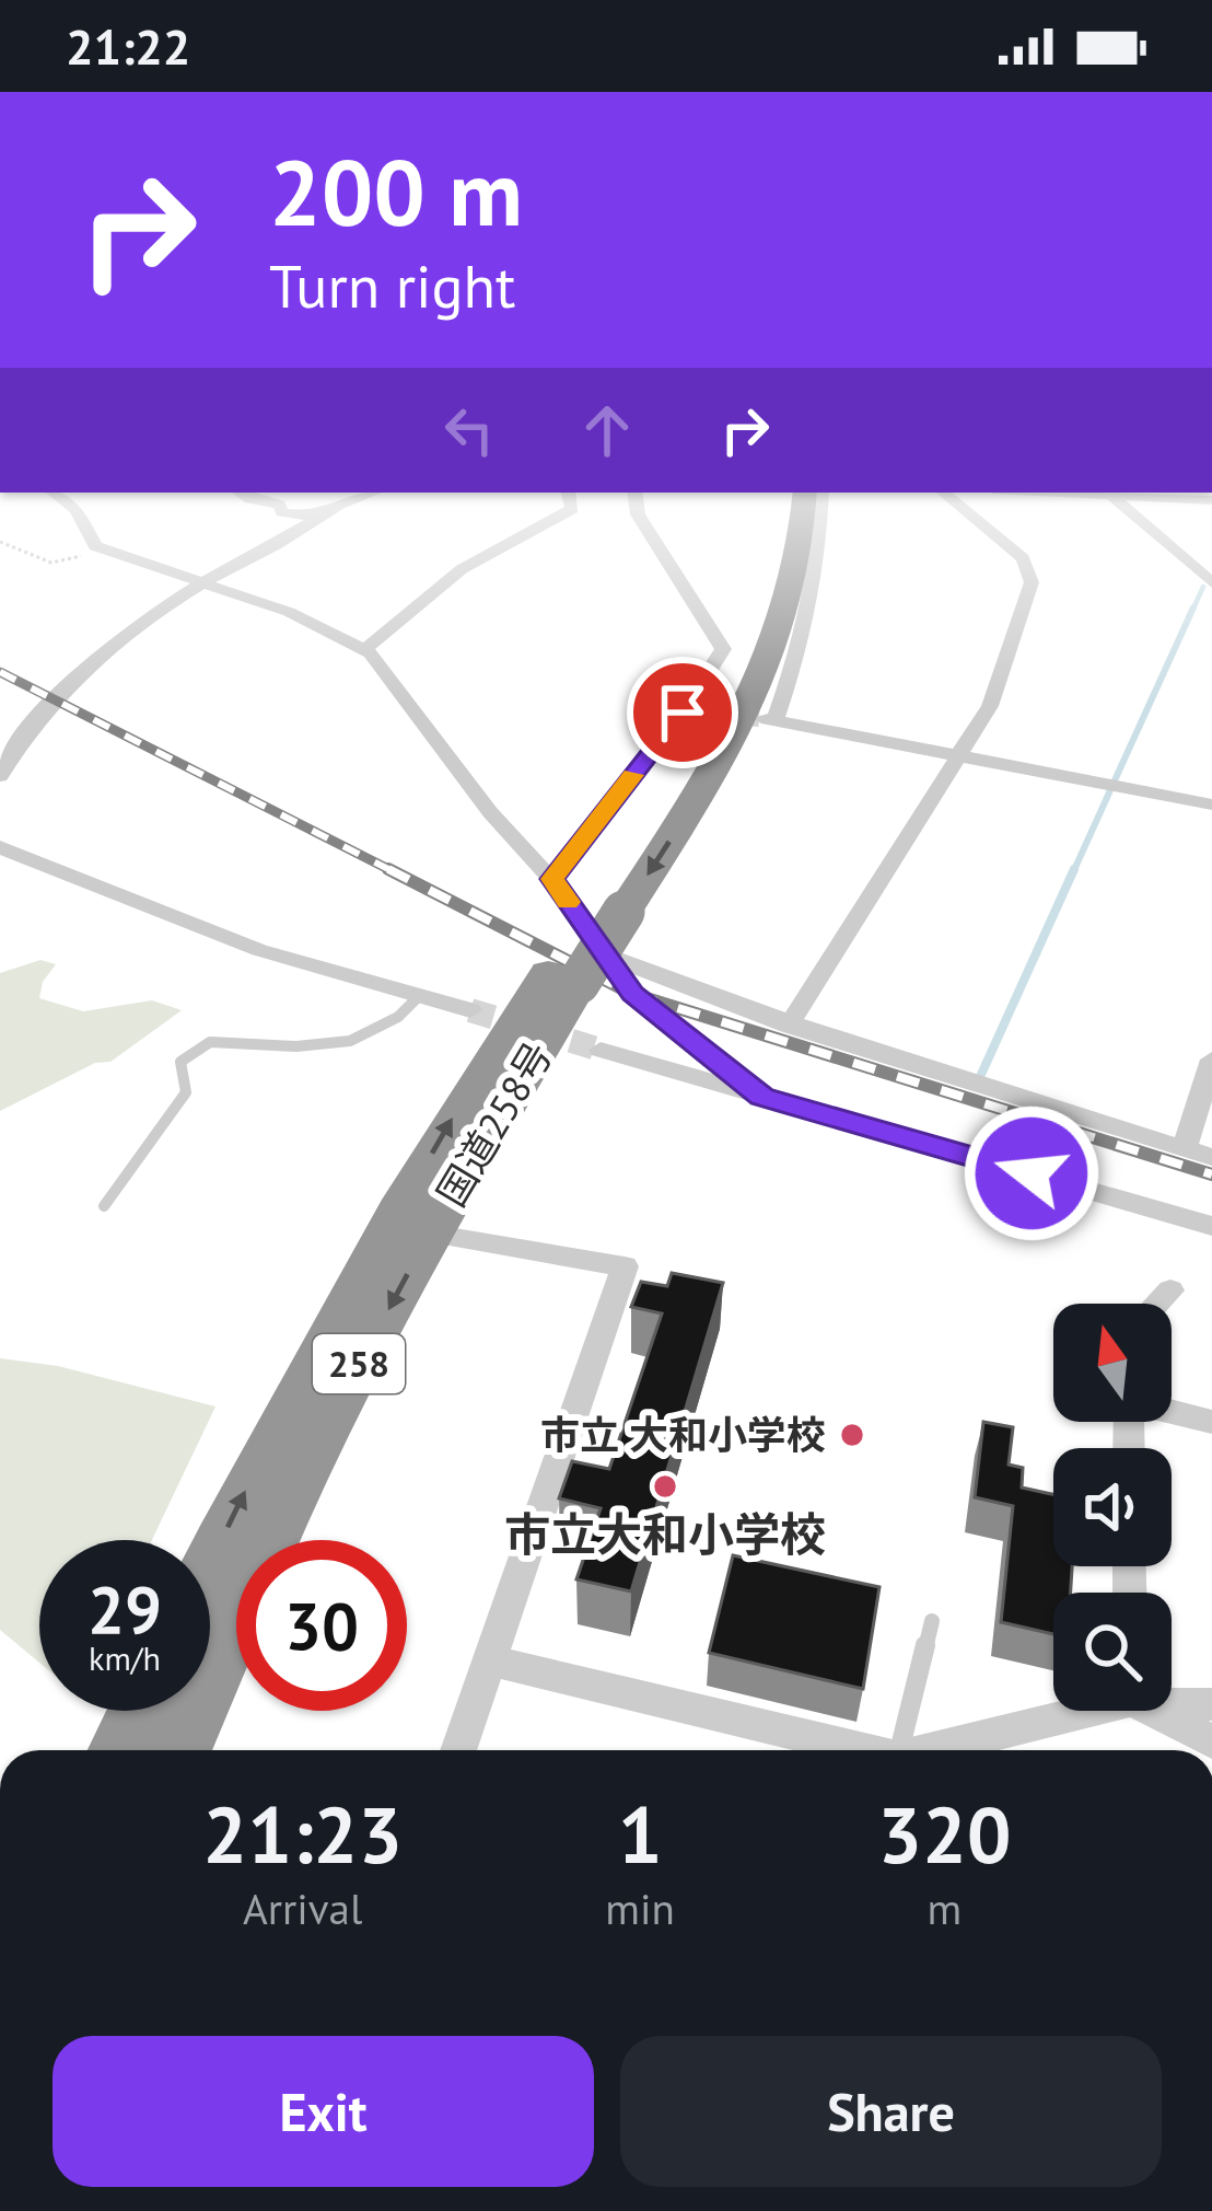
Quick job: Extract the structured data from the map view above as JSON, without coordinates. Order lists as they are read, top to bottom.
{
  "streets": {
    "highway": ["国道258号", "258"]
  },
  "places": ["市立 大和小学校", "市立大和小学校"],
  "north": "top",
  "page": {
    "status": "21:22",
    "turn": ["200 m", "Turn right"],
    "speed": "29 km/h",
    "limit": "30",
    "eta": [
      "21:23",
      "Arrival",
      "1",
      "min",
      "320",
      "m"
    ],
    "buttons": ["Exit", "Share"]
  }
}
